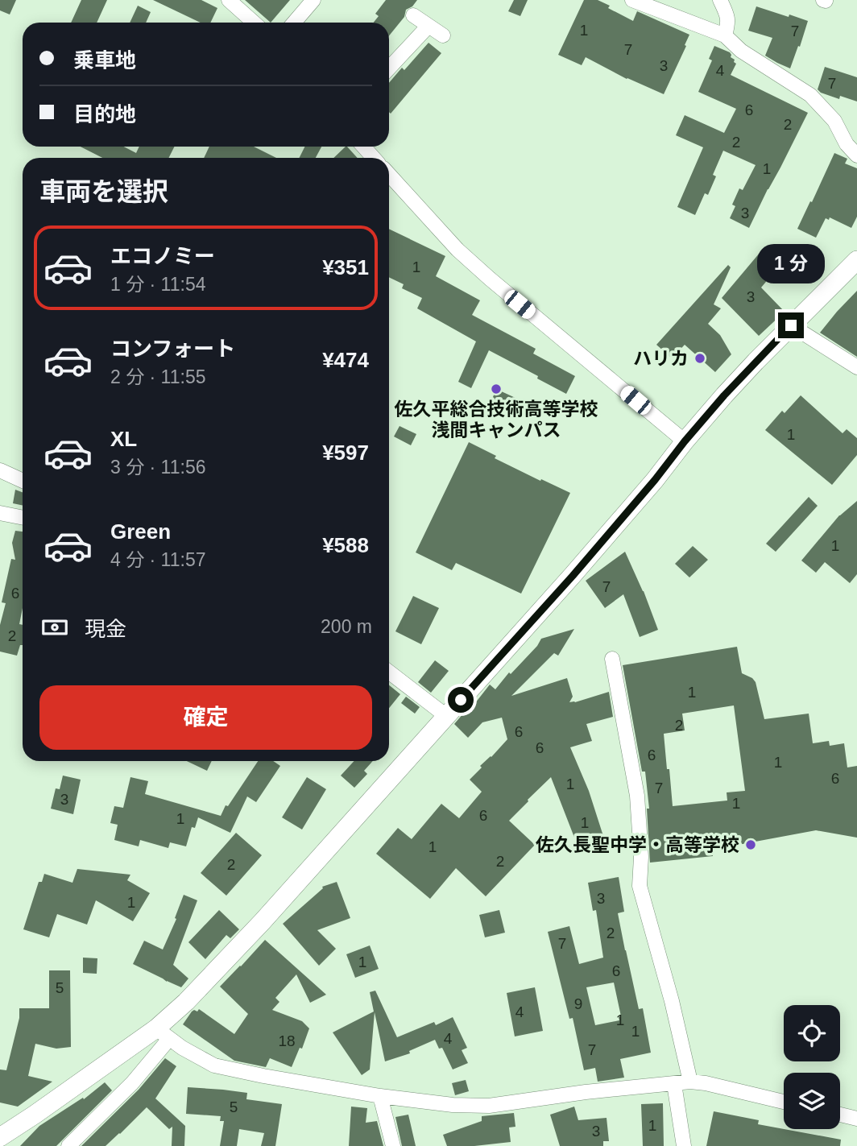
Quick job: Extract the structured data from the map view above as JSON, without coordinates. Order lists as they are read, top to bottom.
{
  "places": ["ハリカ", "佐久平総合技術高等学校 浅間キャンパス", "佐久長聖中学・高等学校"],
  "house_numbers": [
    "1",
    "7",
    "7",
    "3",
    "4",
    "7",
    "6",
    "2",
    "2",
    "1",
    "3",
    "1",
    "3",
    "1",
    "1",
    "7",
    "6",
    "2",
    "1",
    "2",
    "6",
    "6",
    "6",
    "1",
    "6",
    "1",
    "7",
    "3",
    "1",
    "6",
    "1",
    "1",
    "1",
    "2",
    "2",
    "3",
    "1",
    "2",
    "7",
    "1",
    "6",
    "5",
    "9",
    "4",
    "1",
    "1",
    "4",
    "18",
    "7",
    "5",
    "1",
    "3"
  ],
  "page": {
    "banner": ["乗車地", "目的地"],
    "heading": "車両を選択",
    "list": [
      {
        "name": "エコノミー",
        "note": "1 分 · 11:54",
        "value": "¥351"
      },
      {
        "name": "コンフォート",
        "note": "2 分 · 11:55",
        "value": "¥474"
      },
      {
        "name": "XL",
        "note": "3 分 · 11:56",
        "value": "¥597"
      },
      {
        "name": "Green",
        "note": "4 分 · 11:57",
        "value": "¥588"
      }
    ],
    "bubble": "1 分",
    "pay": ["現金", "200 m"],
    "buttons": "確定"
  }
}
